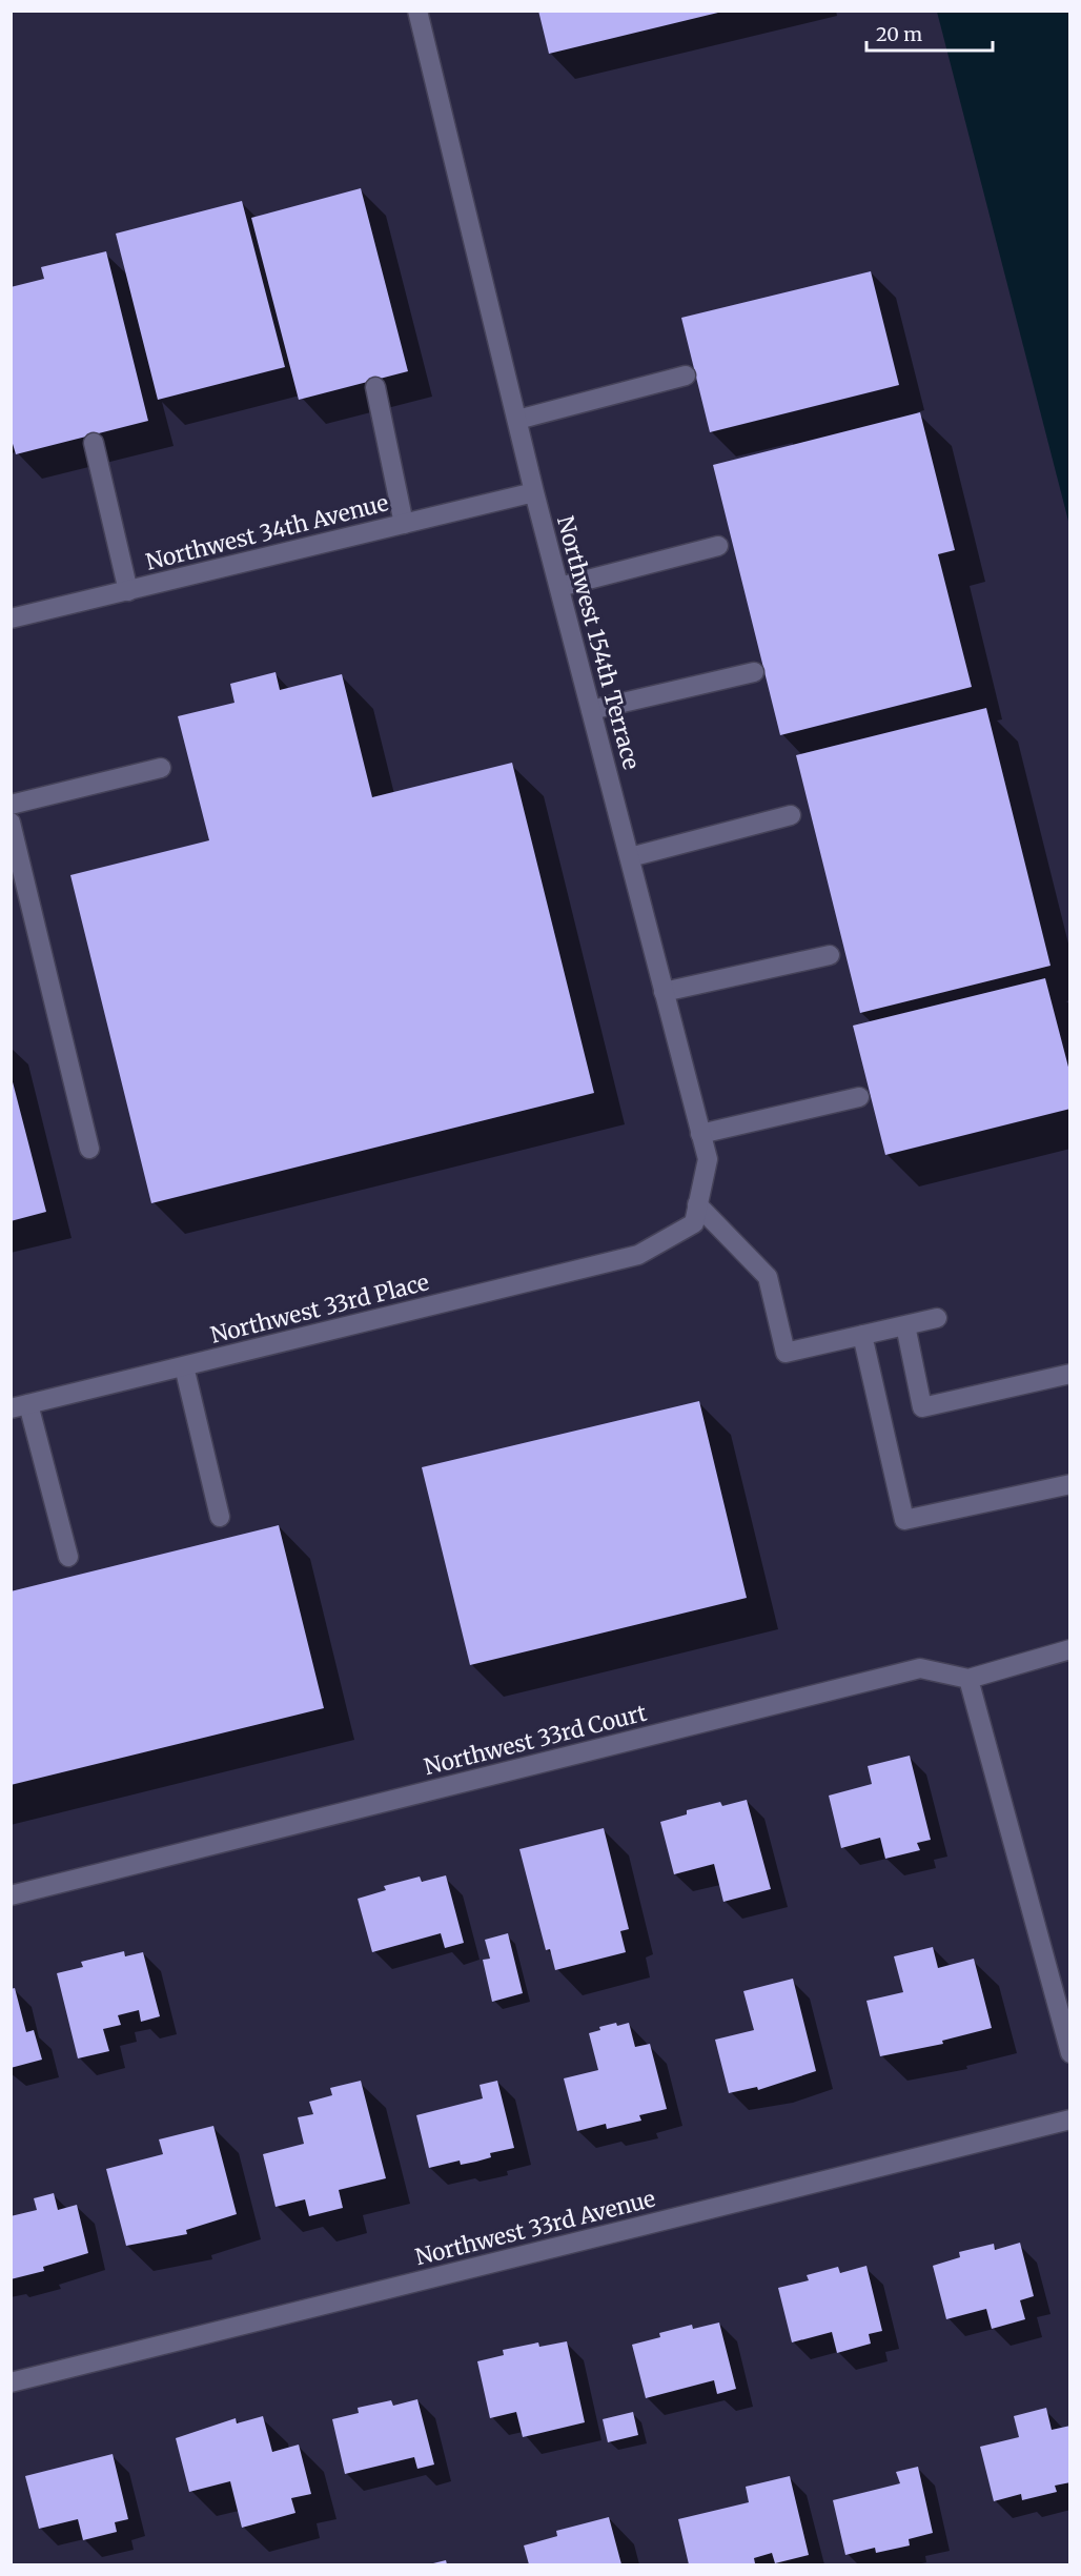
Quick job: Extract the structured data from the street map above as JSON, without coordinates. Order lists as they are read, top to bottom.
{
  "streets": {
    "street": [
      "Northwest 34th Avenue",
      "Northwest 154th Terrace",
      "Northwest 33rd Place",
      "Northwest 33rd Court",
      "Northwest 33rd Avenue"
    ]
  },
  "crossings": [
    ["Northwest 34th Avenue", "Northwest 154th Terrace"],
    ["Northwest 154th Terrace", "Northwest 33rd Place"]
  ],
  "scale_bar": "20 m"
}
